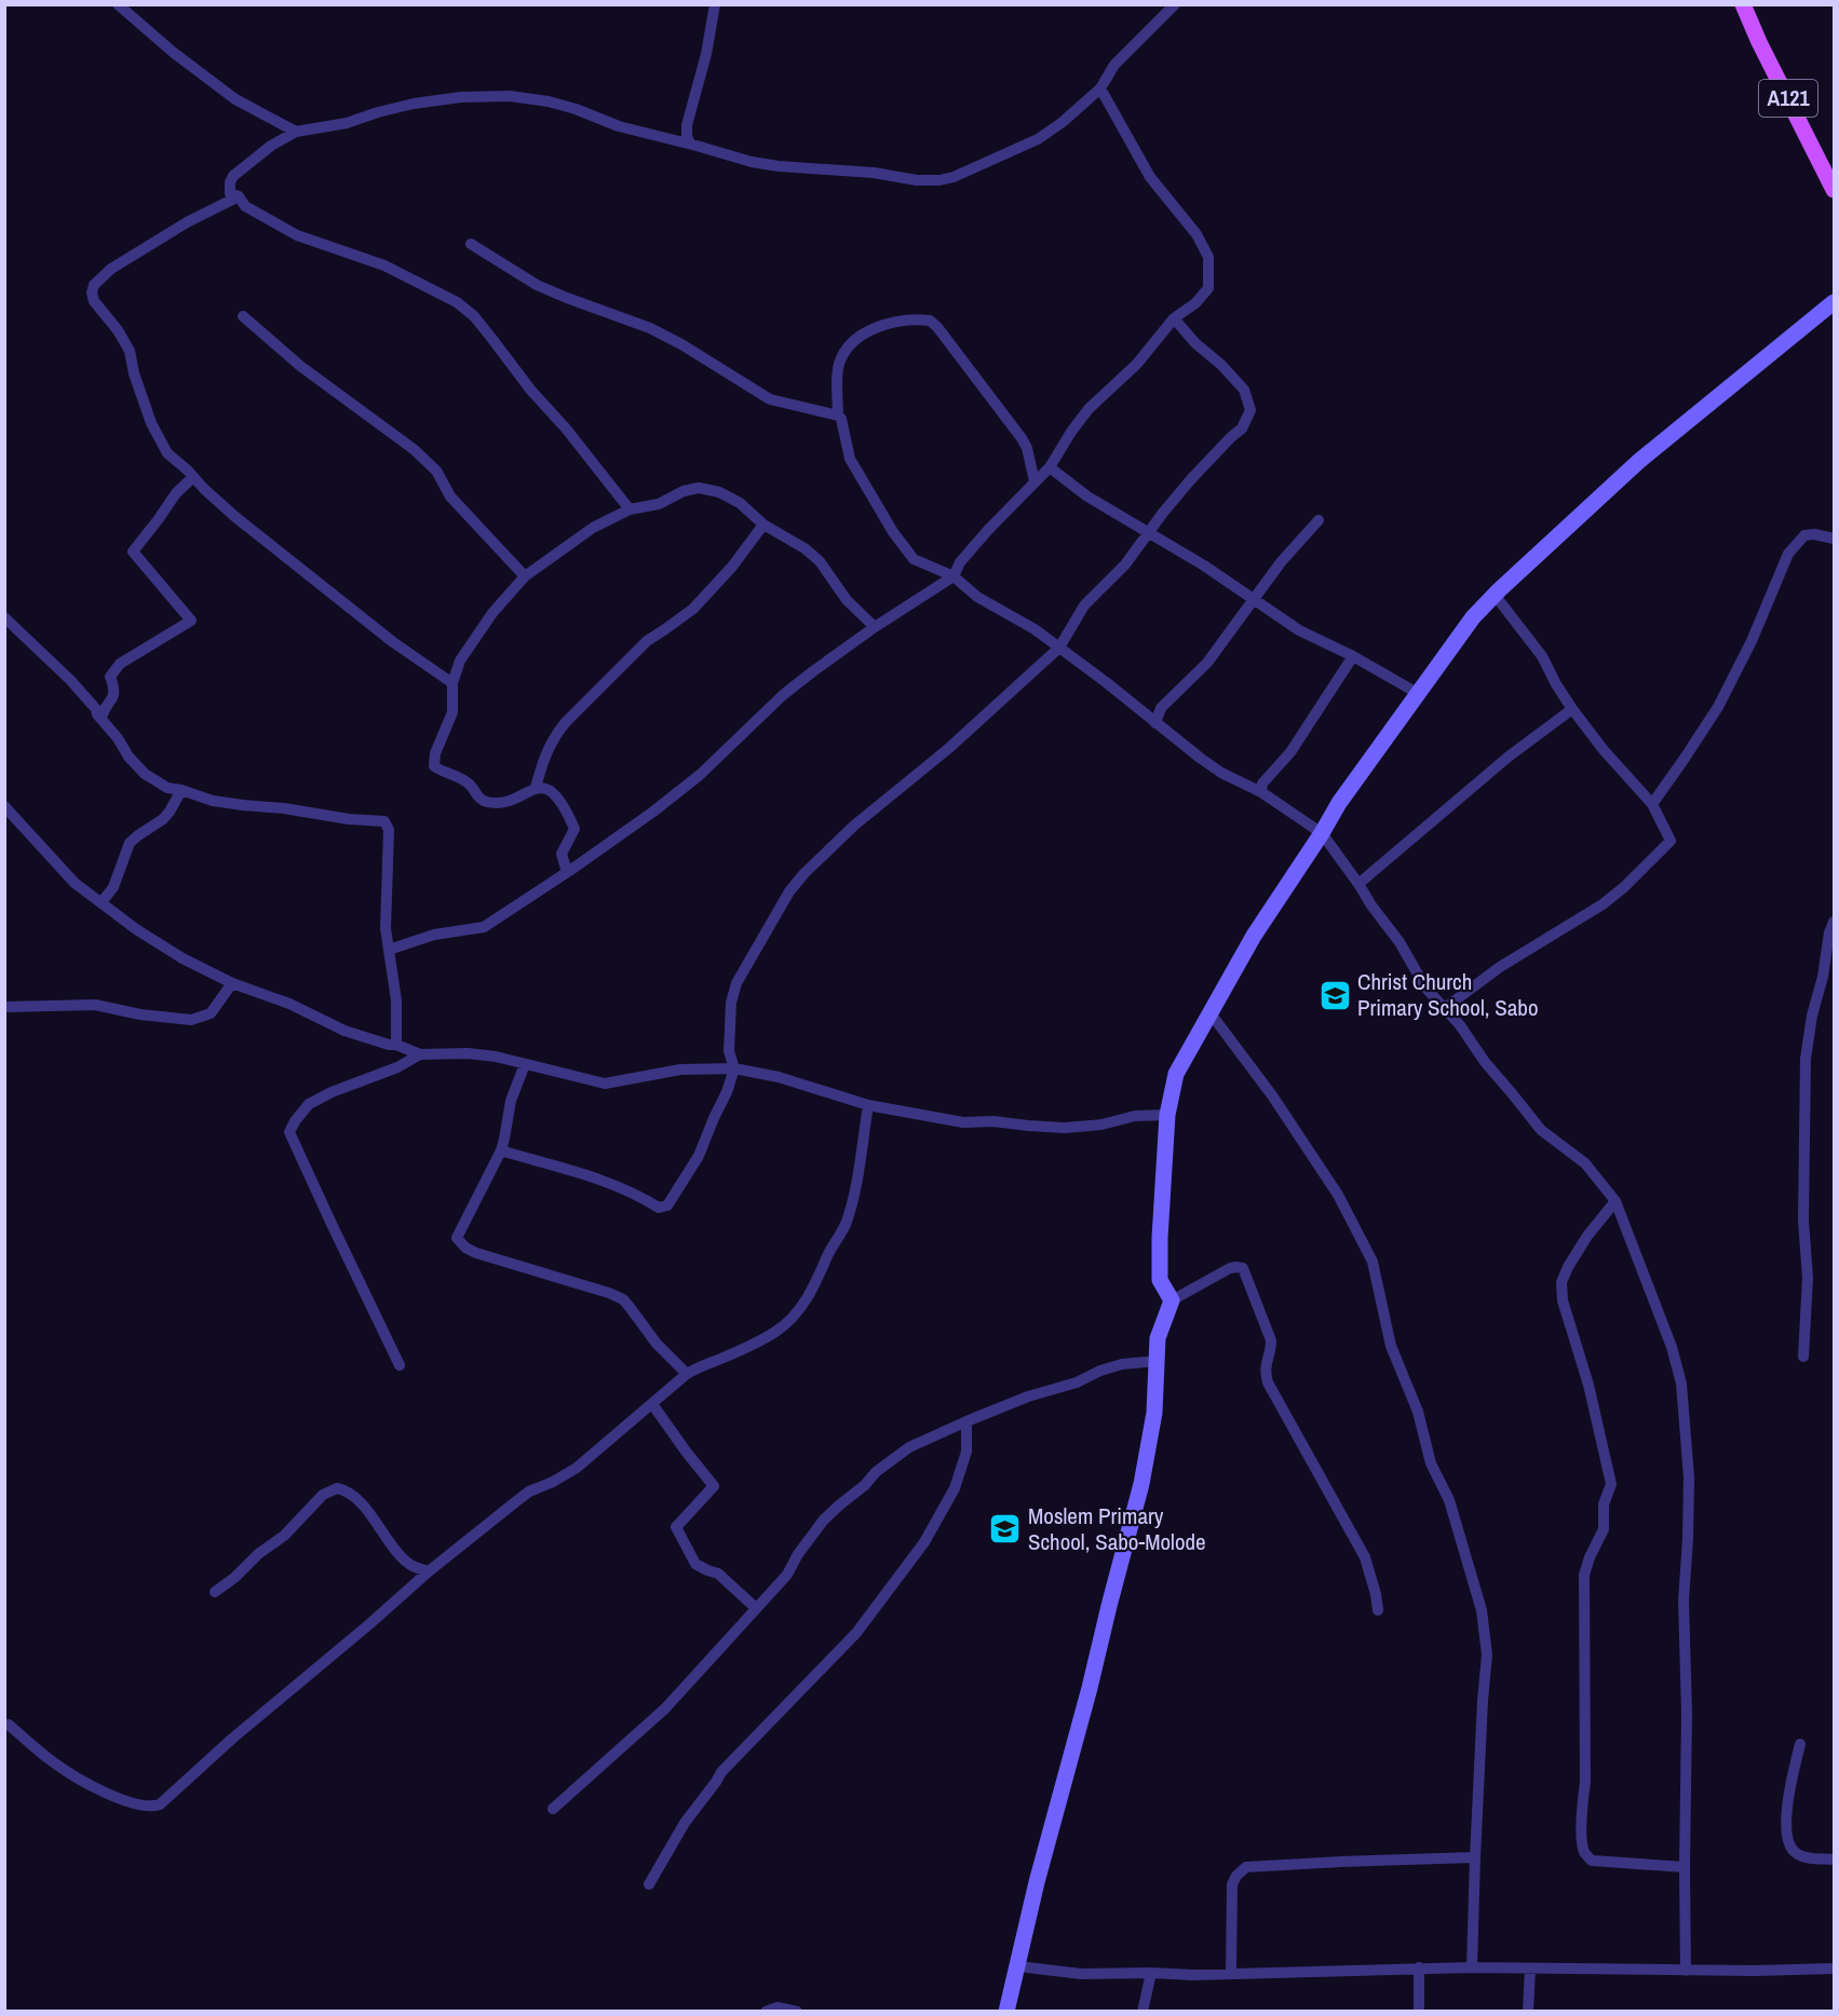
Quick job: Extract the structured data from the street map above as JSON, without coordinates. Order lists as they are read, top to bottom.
{
  "streets": {
    "main road": ["A121"]
  },
  "places": {
    "school or university": ["Christ Church Primary School, Sabo", "Moslem Primary School, Sabo-Molode"]
  }
}
